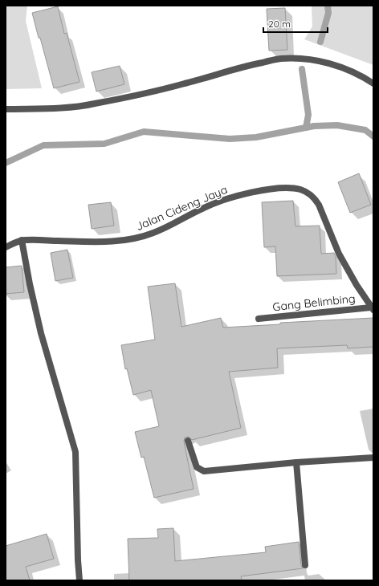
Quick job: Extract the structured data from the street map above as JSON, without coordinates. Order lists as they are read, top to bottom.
{
  "streets": {
    "street": ["Jalan Cideng Jaya", "Gang Belimbing"]
  },
  "crossings": [
    ["Jalan Cideng Jaya", "Gang Belimbing"]
  ],
  "scale_bar": "20 m"
}
